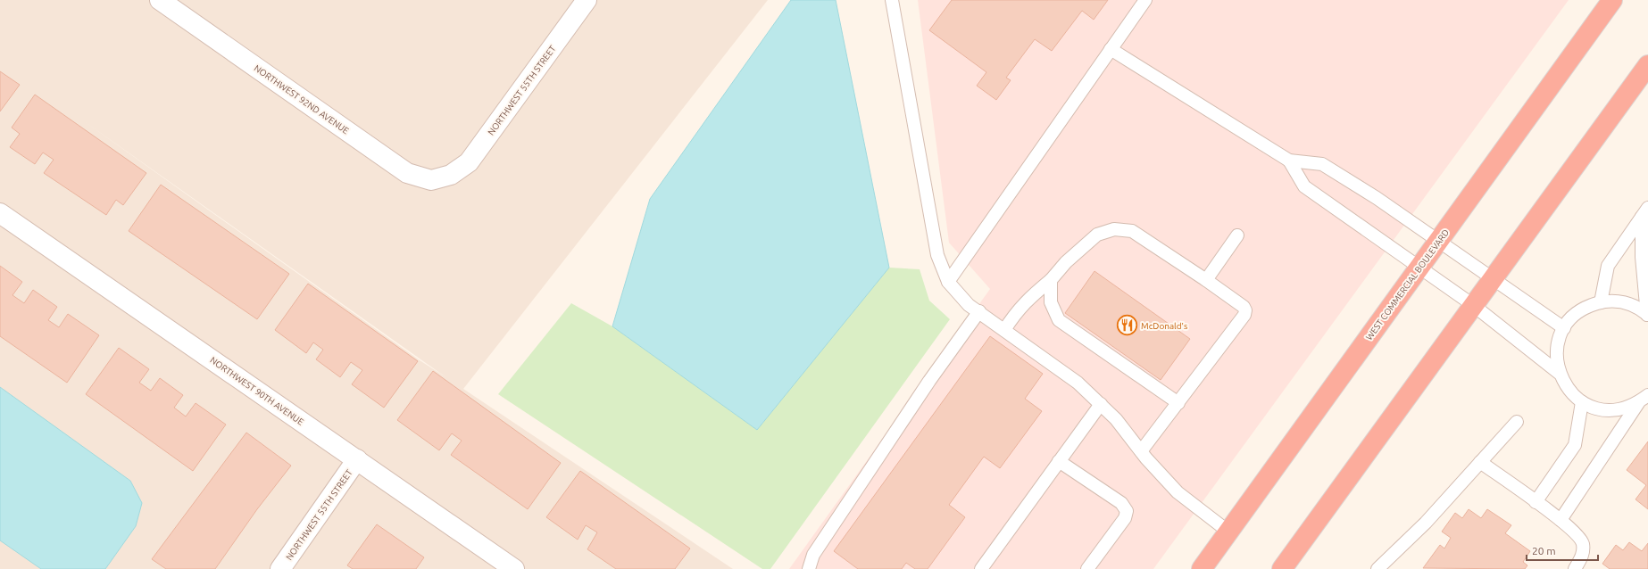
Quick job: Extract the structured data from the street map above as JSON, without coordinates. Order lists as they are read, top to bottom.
{
  "streets": {
    "highway": ["WEST COMMERCIAL BOULEVARD"],
    "street": ["NORTHWEST 55TH STREET", "NORTHWEST 92ND AVENUE", "NORTHWEST 90TH AVENUE"]
  },
  "crossings": [
    ["NORTHWEST 55TH STREET", "NORTHWEST 92ND AVENUE"],
    ["NORTHWEST 55TH STREET", "NORTHWEST 90TH AVENUE"]
  ],
  "places": {
    "restaurant": ["McDonald's"]
  },
  "scale_bar": "20 m"
}
